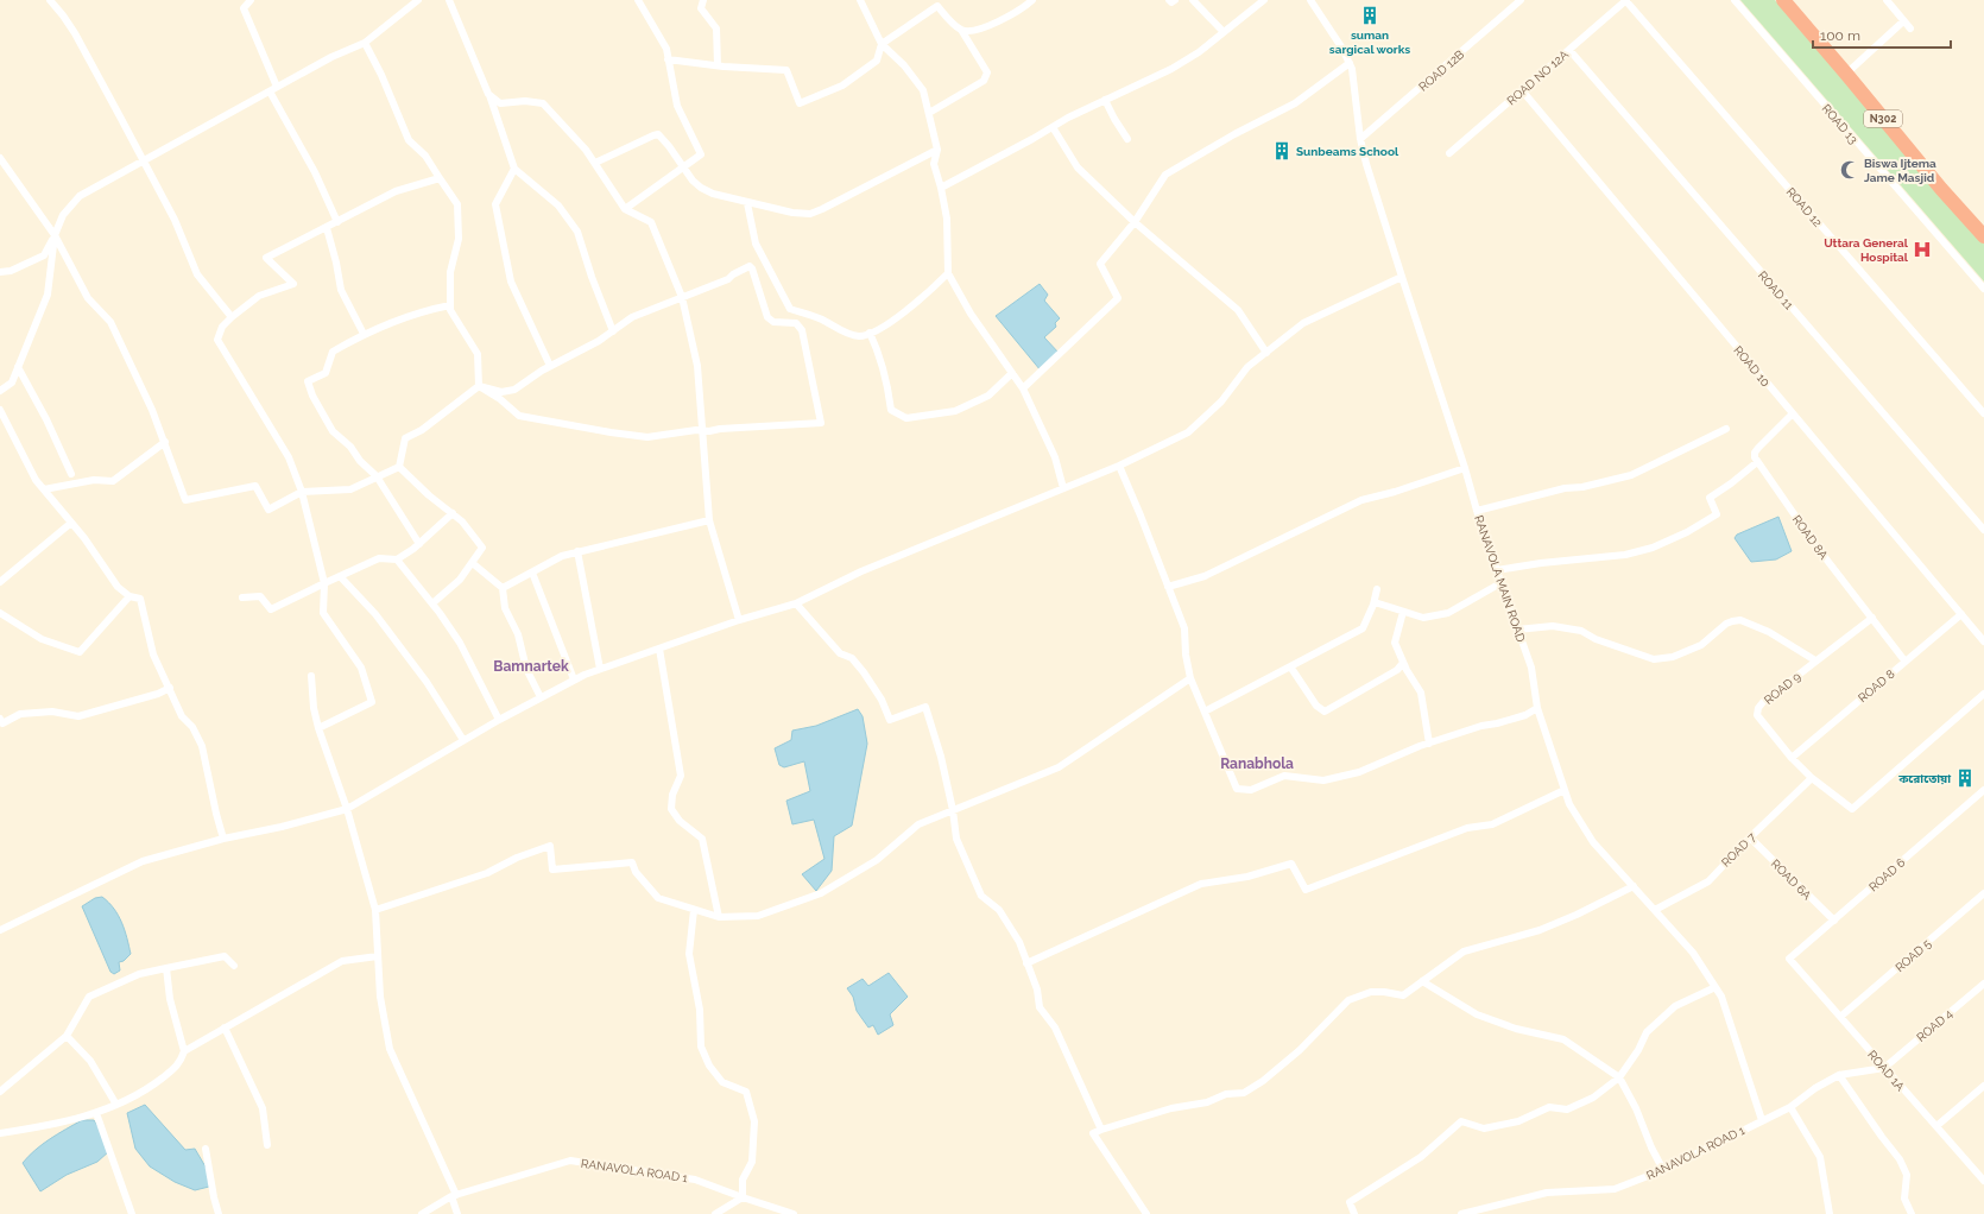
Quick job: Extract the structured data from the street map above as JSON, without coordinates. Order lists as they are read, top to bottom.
{
  "streets": {
    "highway": ["N302"],
    "street": [
      "ROAD 12B",
      "ROAD NO 12A",
      "ROAD 13",
      "ROAD 12",
      "ROAD 11",
      "ROAD 10",
      "ROAD 8A",
      "RANAVOLA MAIN ROAD",
      "ROAD 8",
      "ROAD 9",
      "ROAD 7",
      "ROAD 6",
      "ROAD 6A",
      "ROAD 5",
      "ROAD 4",
      "ROAD 1A",
      "RANAVOLA ROAD 1"
    ]
  },
  "crossings": [
    ["ROAD 12B", "RANAVOLA MAIN ROAD"],
    ["ROAD NO 12A", "ROAD 12"],
    ["ROAD NO 12A", "ROAD 11"],
    ["ROAD NO 12A", "ROAD 10"],
    ["ROAD 10", "ROAD 8"],
    ["ROAD 8A", "ROAD 8"],
    ["ROAD 8A", "ROAD 9"],
    ["RANAVOLA MAIN ROAD", "ROAD 7"],
    ["RANAVOLA MAIN ROAD", "RANAVOLA ROAD 1"],
    ["ROAD 8", "ROAD 9"],
    ["ROAD 9", "ROAD 7"],
    ["ROAD 7", "ROAD 6A"],
    ["ROAD 6", "ROAD 6A"],
    ["ROAD 6", "ROAD 1A"],
    ["ROAD 5", "ROAD 1A"],
    ["ROAD 4", "ROAD 1A"],
    ["ROAD 4", "RANAVOLA ROAD 1"],
    ["ROAD 1A", "RANAVOLA ROAD 1"]
  ],
  "districts": ["Bamnartek", "Ranabhola"],
  "places": {
    "building": ["suman sargical works", "Sunbeams School", "করোতোয়া"],
    "mosque": ["Biswa Ijtema Jame Masjid"],
    "hospital": ["Uttara General Hospital"]
  },
  "scale_bar": "100 m"
}
